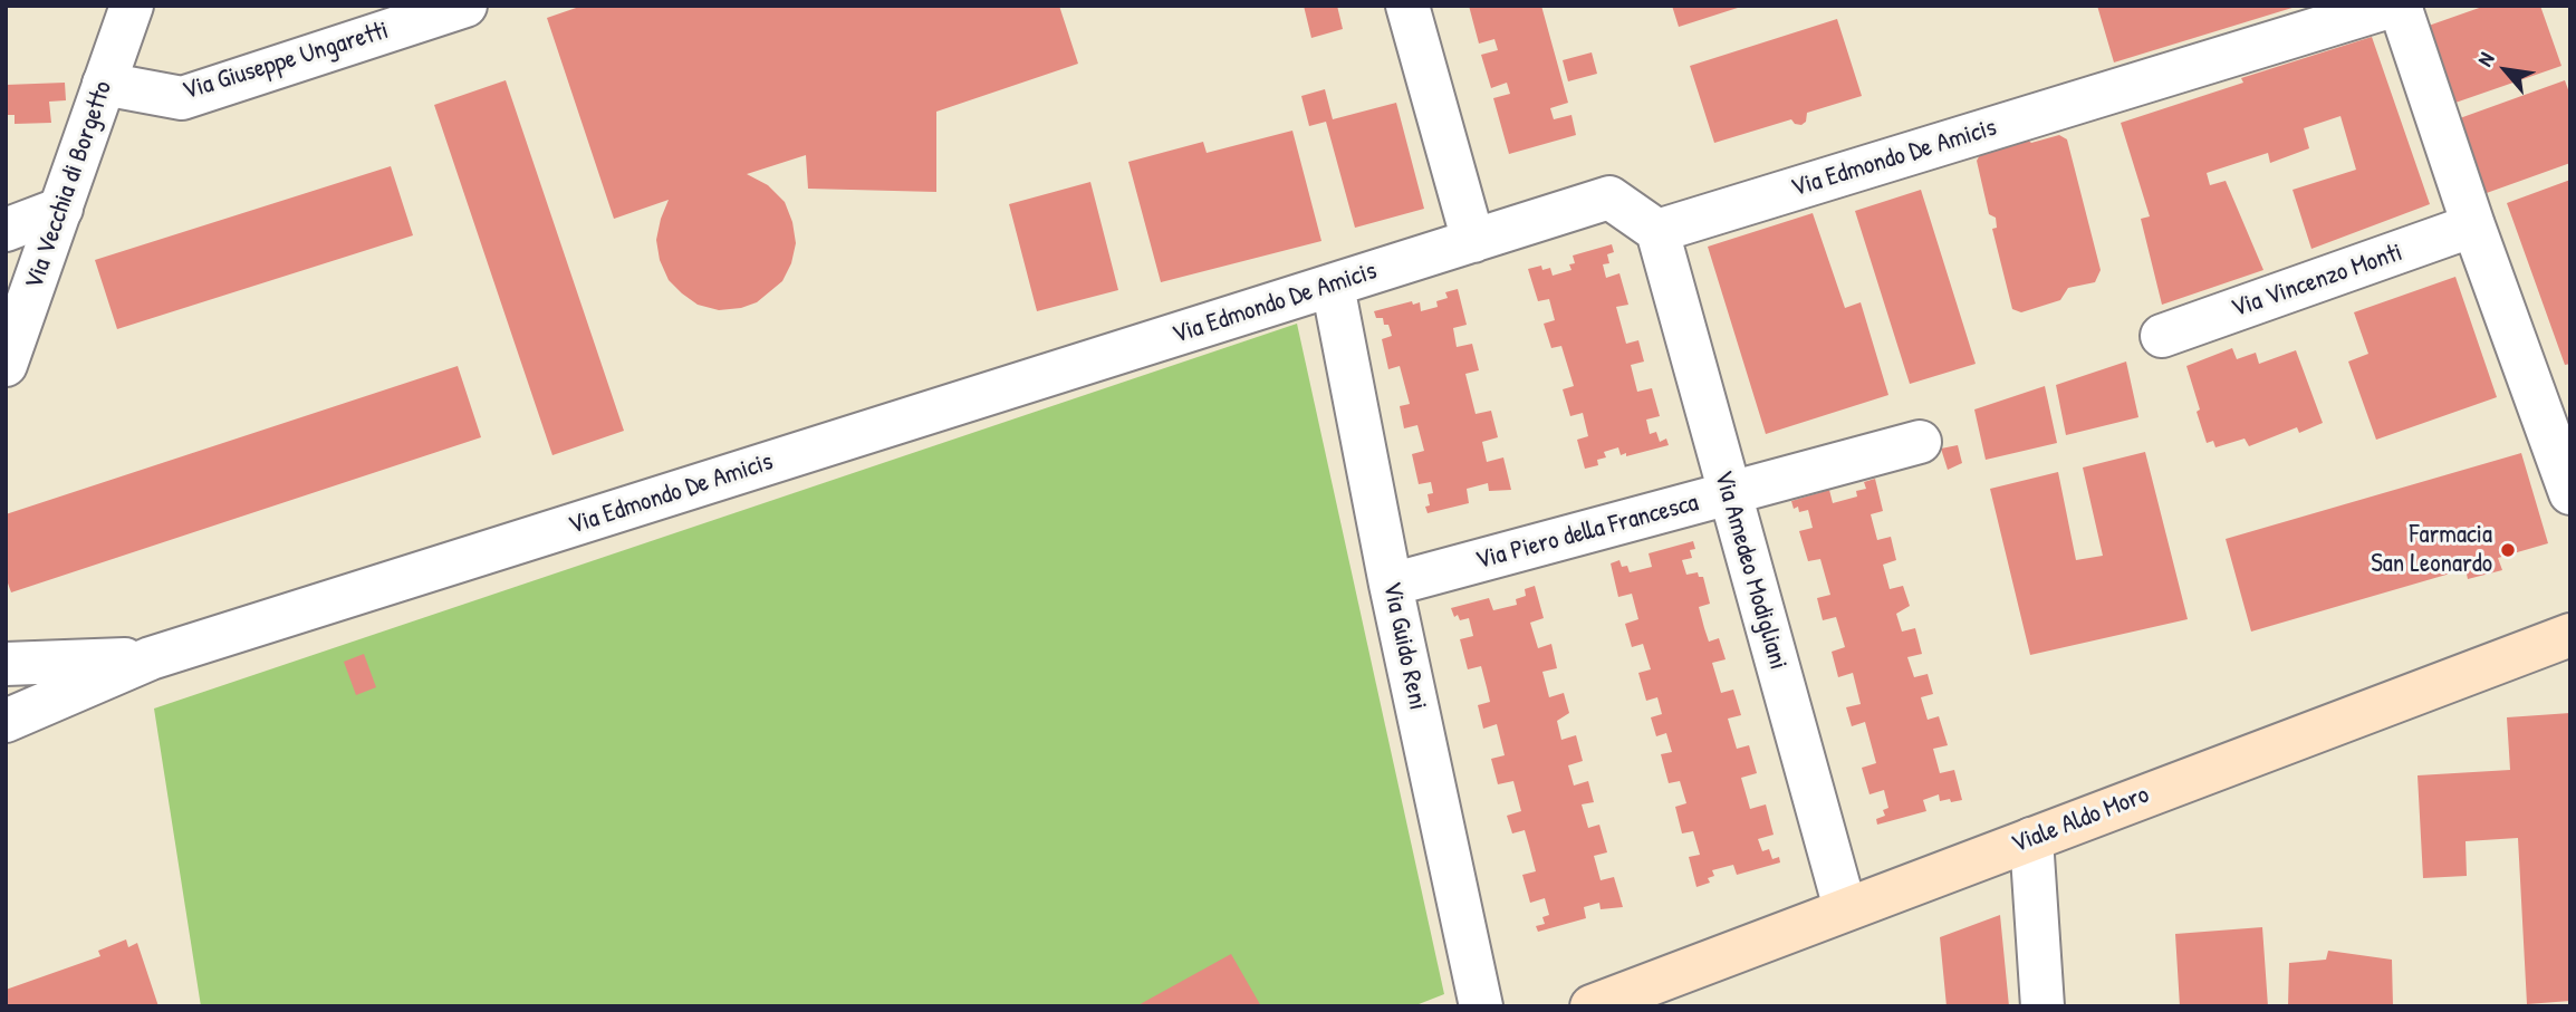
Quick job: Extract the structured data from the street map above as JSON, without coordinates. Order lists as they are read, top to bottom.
{
  "streets": {
    "main road": ["Viale Aldo Moro"],
    "street": [
      "Via Giuseppe Ungaretti",
      "Via Edmondo De Amicis",
      "Via Vecchia di Borgetto",
      "Via Vincenzo Monti",
      "Via Piero della Francesca",
      "Via Amedeo Modigliani",
      "Via Guido Reni"
    ]
  },
  "crossings": [
    ["Via Giuseppe Ungaretti", "Via Vecchia di Borgetto"],
    ["Via Edmondo De Amicis", "Via Amedeo Modigliani"],
    ["Via Edmondo De Amicis", "Via Guido Reni"],
    ["Via Piero della Francesca", "Via Amedeo Modigliani"],
    ["Via Piero della Francesca", "Via Guido Reni"],
    ["Via Amedeo Modigliani", "Viale Aldo Moro"]
  ],
  "places": ["Farmacia San Leonardo"],
  "north": "top left"
}
